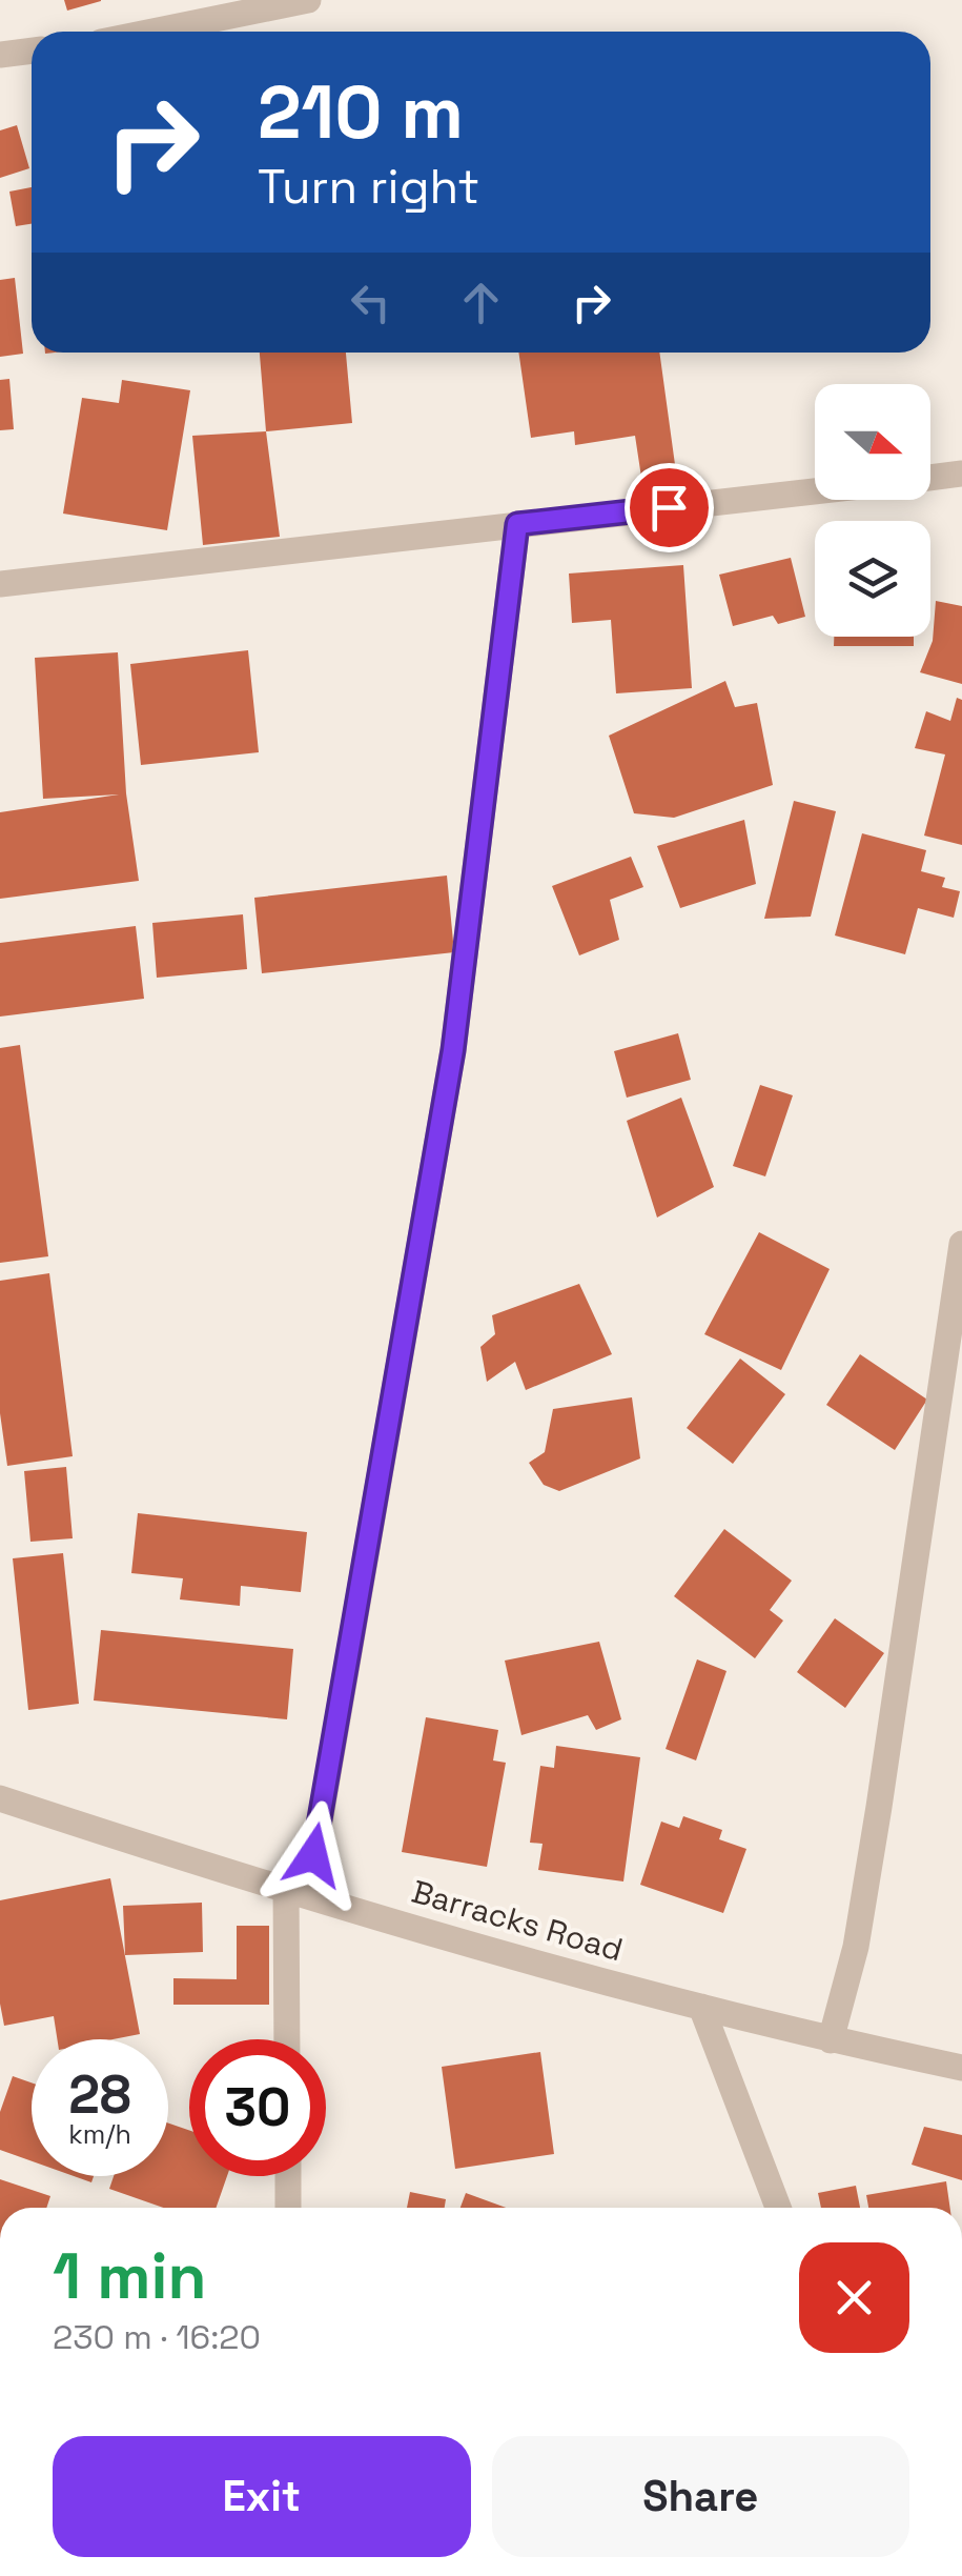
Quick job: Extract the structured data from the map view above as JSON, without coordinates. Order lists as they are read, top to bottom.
{
  "streets": {
    "street": ["Barracks Road"]
  },
  "north": "right",
  "page": {
    "turn": ["210 m", "Turn right"],
    "speed": "28 km/h",
    "limit": "30",
    "heading": ["1 min", "230 m · 16:20"],
    "buttons": ["Exit", "Share"]
  }
}
